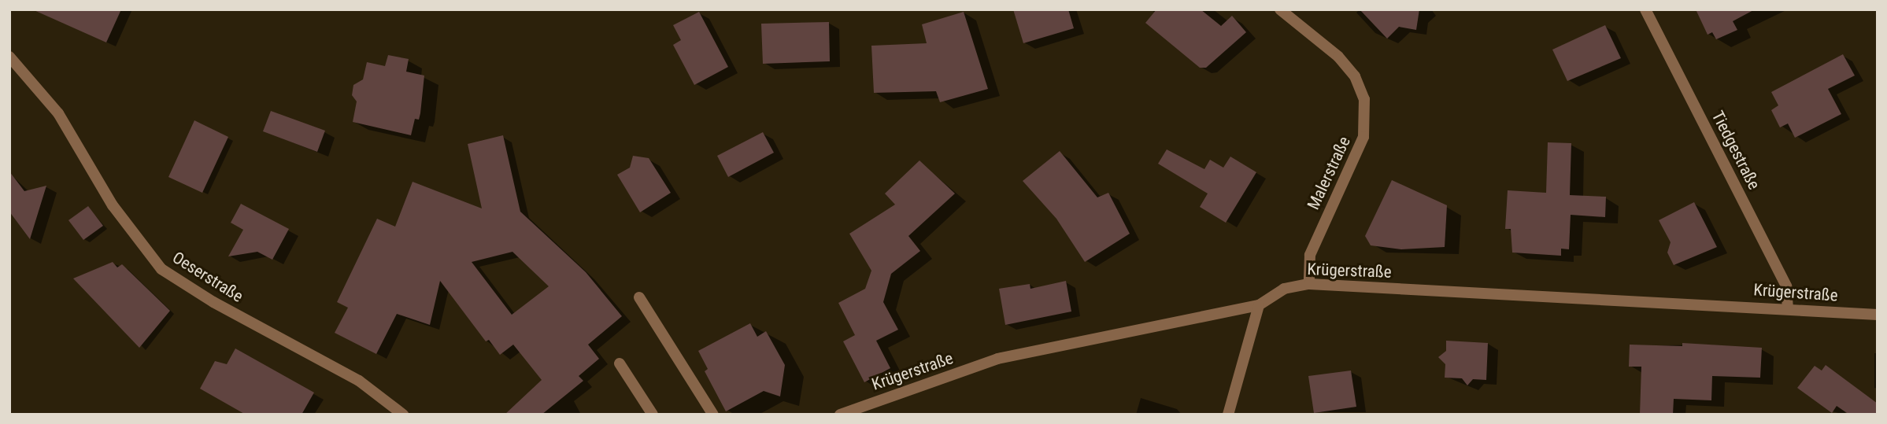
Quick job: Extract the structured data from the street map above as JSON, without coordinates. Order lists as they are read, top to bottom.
{
  "streets": {
    "street": [
      "Tiedgestraße",
      "Malerstraße",
      "Krügerstraße",
      "Oeserstraße"
    ]
  },
  "crossings": [
    ["Tiedgestraße", "Krügerstraße"],
    ["Malerstraße", "Krügerstraße"]
  ]
}
